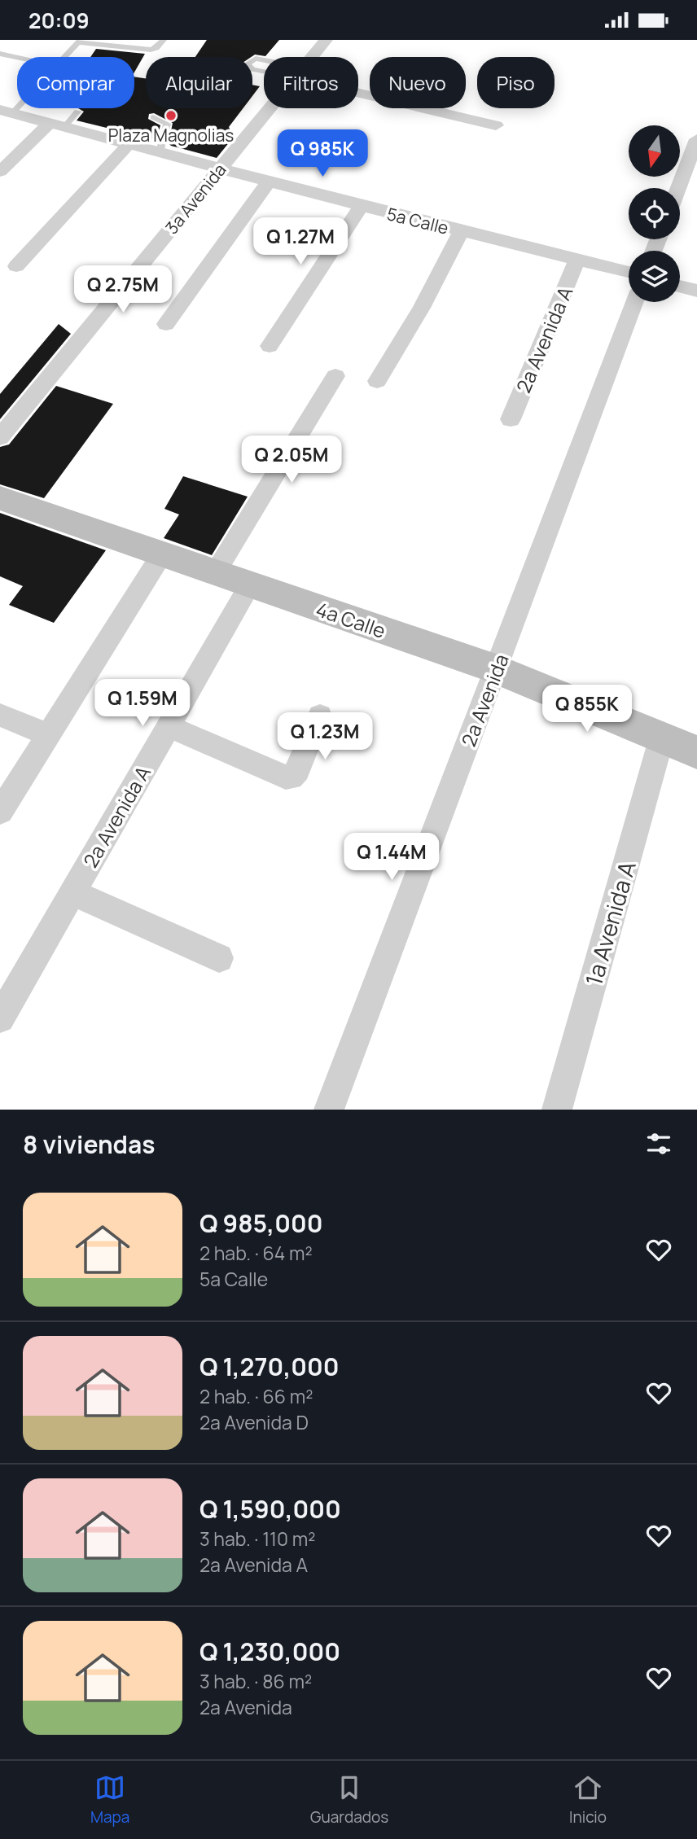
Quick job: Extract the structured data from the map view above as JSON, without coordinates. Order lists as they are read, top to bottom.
{
  "streets": {
    "main road": ["4a Calle"],
    "street": [
      "3a Avenida",
      "5a Calle",
      "2a Avenida A",
      "2a Avenida",
      "1a Avenida A"
    ]
  },
  "crossings": [
    ["3a Avenida", "5a Calle"],
    ["5a Calle", "2a Avenida A"],
    ["2a Avenida A", "4a Calle"],
    ["4a Calle", "2a Avenida"],
    ["4a Calle", "1a Avenida A"]
  ],
  "places": ["Plaza Magnolias"],
  "north": "bottom",
  "page": {
    "status": "20:09",
    "chip": [
      "Comprar",
      "Alquilar",
      "Filtros",
      "Nuevo",
      "Piso"
    ],
    "price": [
      "Q 985K",
      "Q 1.27M",
      "Q 2.75M",
      "Q 2.05M",
      "Q 1.59M",
      "Q 855K",
      "Q 1.23M",
      "Q 1.44M"
    ],
    "heading": "8 viviendas",
    "list": [
      {
        "name": "Q 985,000",
        "note": "2 hab. · 64 m² · 5a Calle"
      },
      {
        "name": "Q 1,270,000",
        "note": "2 hab. · 66 m² · 2a Avenida D"
      },
      {
        "name": "Q 1,590,000",
        "note": "3 hab. · 110 m² · 2a Avenida A"
      },
      {
        "name": "Q 1,230,000",
        "note": "3 hab. · 86 m² · 2a Avenida"
      }
    ],
    "tabs": ["Mapa", "Guardados", "Inicio"]
  }
}
